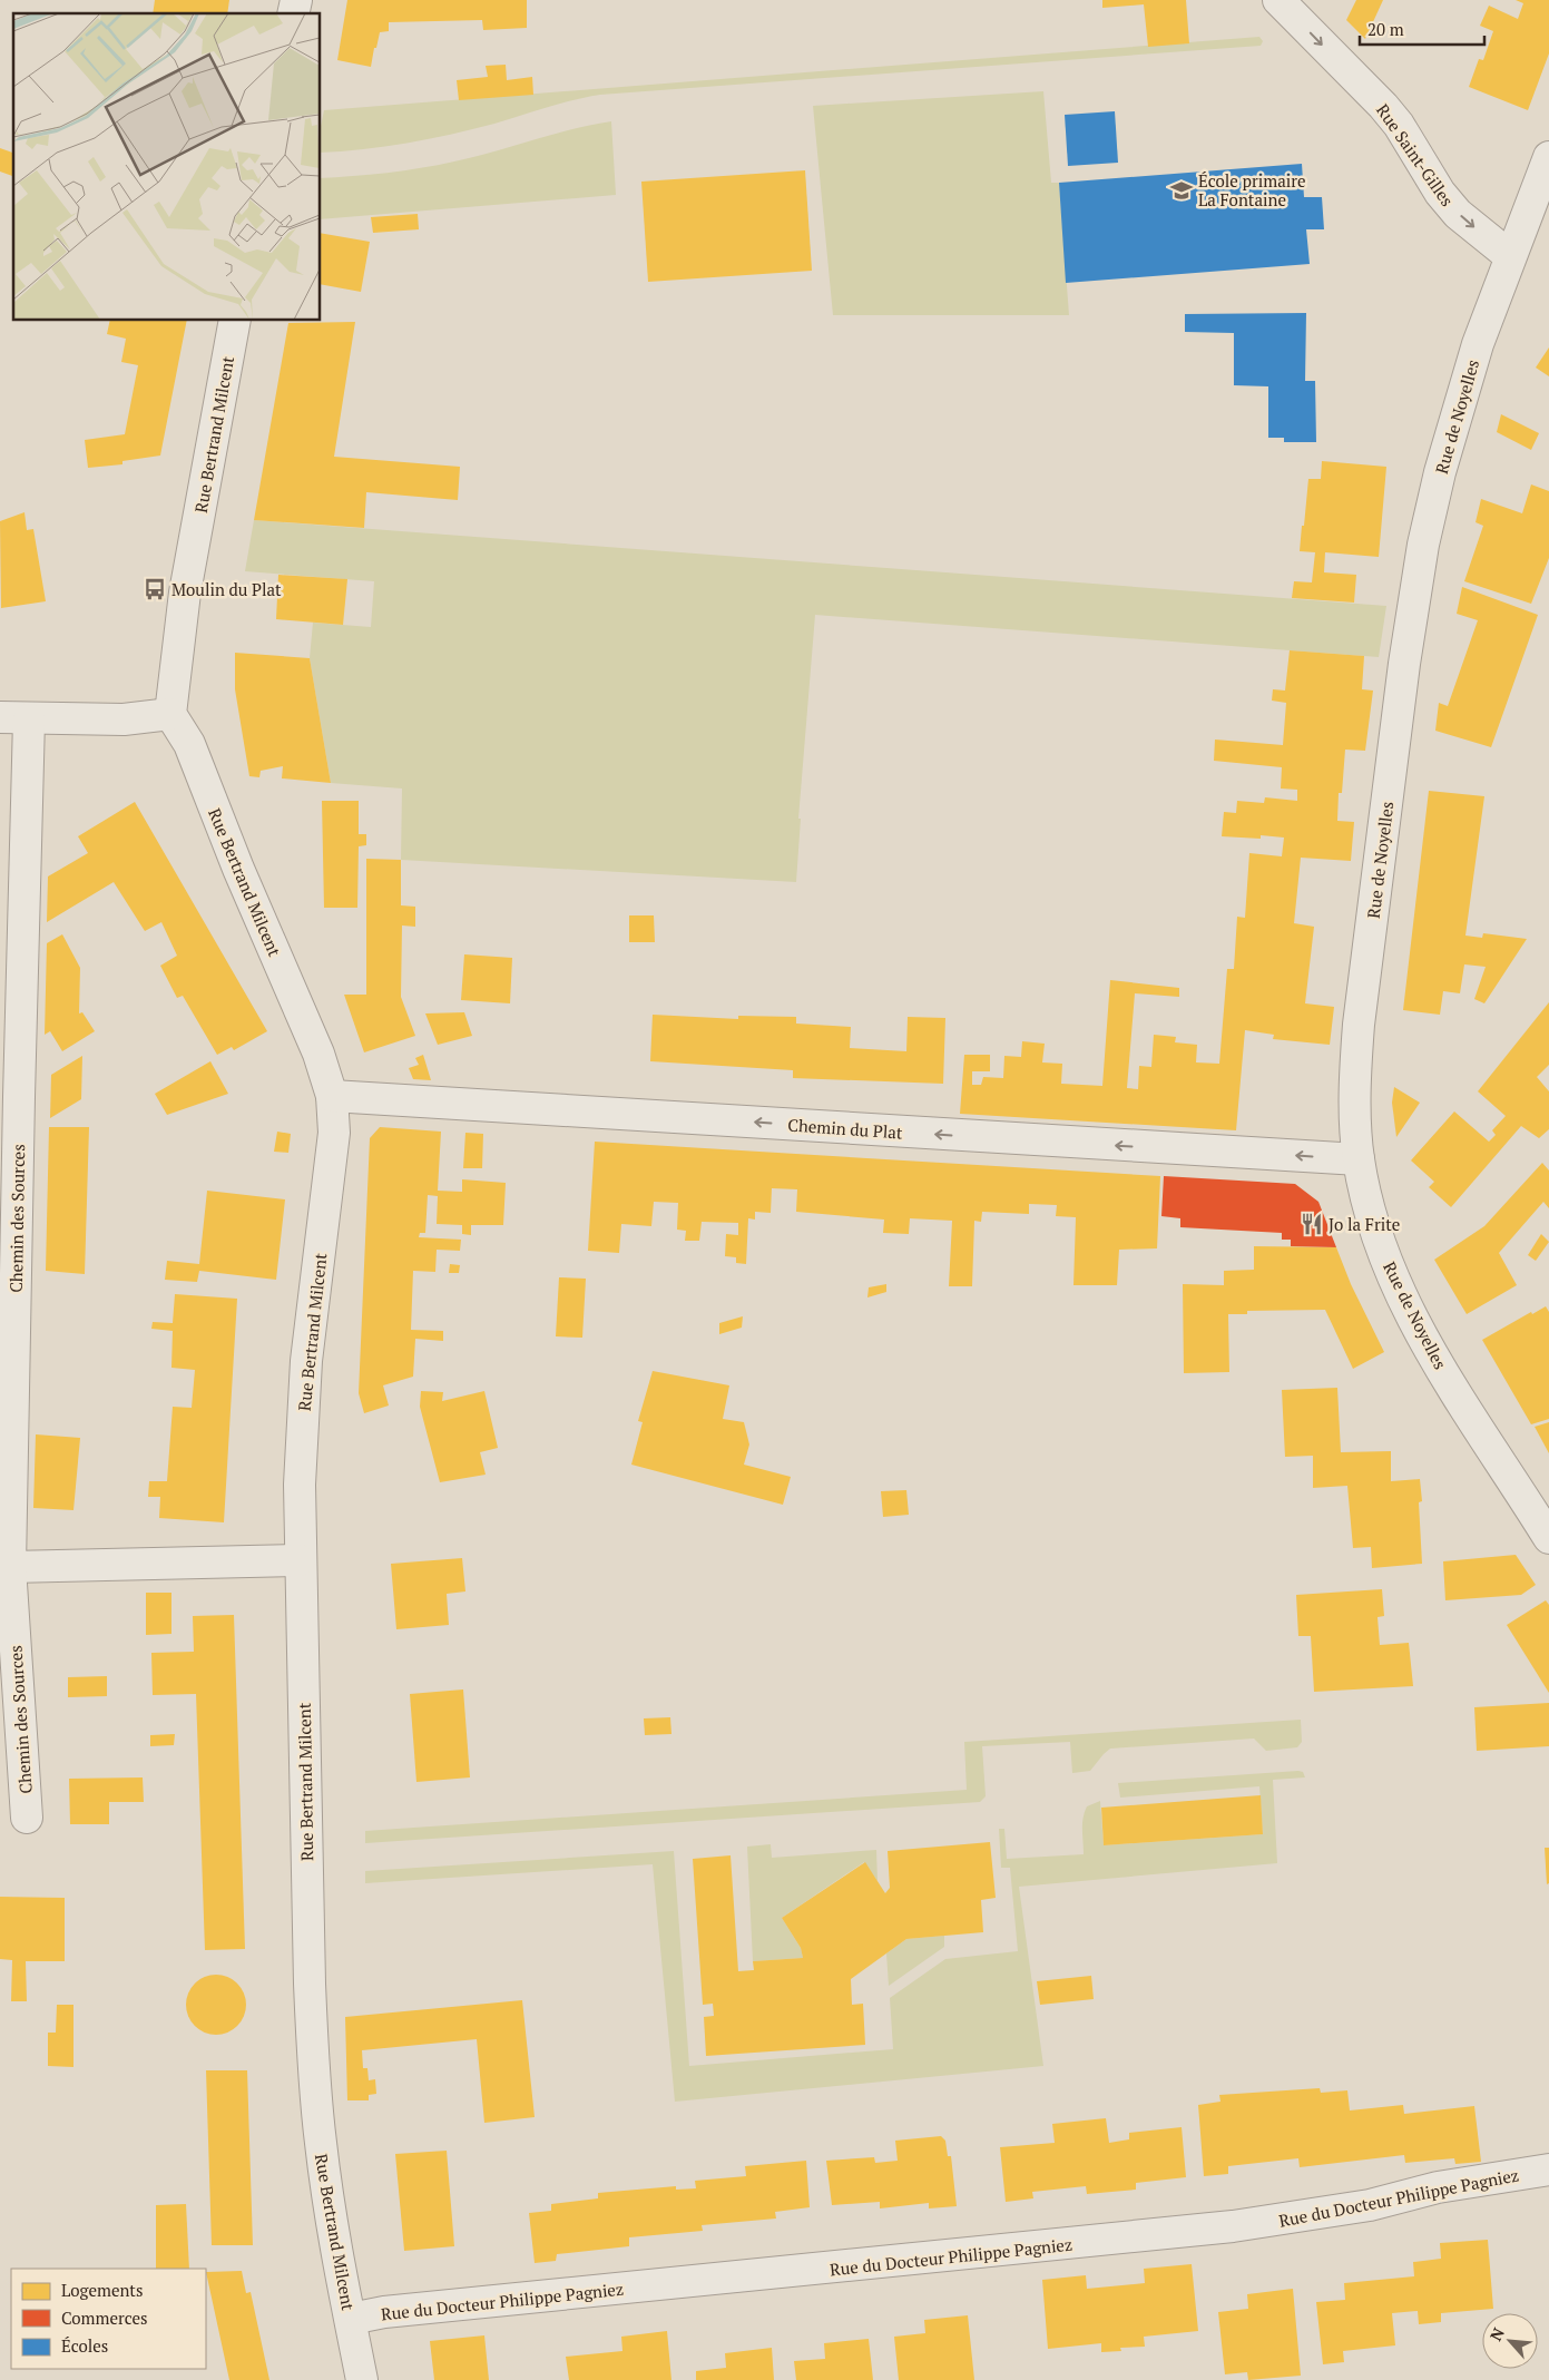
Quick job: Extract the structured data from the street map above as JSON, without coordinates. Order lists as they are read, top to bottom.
{
  "streets": {
    "street": [
      "Rue Saint-Gilles",
      "Rue de Noyelles",
      "Rue Bertrand Milcent",
      "Chemin du Plat",
      "Chemin des Sources",
      "Rue du Docteur Philippe Pagniez"
    ]
  },
  "crossings": [
    ["Rue Saint-Gilles", "Rue de Noyelles"],
    ["Rue de Noyelles", "Chemin du Plat"],
    ["Rue Bertrand Milcent", "Chemin du Plat"],
    ["Rue Bertrand Milcent", "Rue du Docteur Philippe Pagniez"]
  ],
  "one_way": ["Rue Saint-Gilles", "Chemin du Plat"],
  "places": {
    "school or university": ["École primaire La Fontaine"],
    "bus stop": ["Moulin du Plat"],
    "restaurant": ["Jo la Frite"]
  },
  "legend": ["Logements", "Commerces", "Écoles"],
  "scale_bar": "20 m",
  "north": "top left"
}
